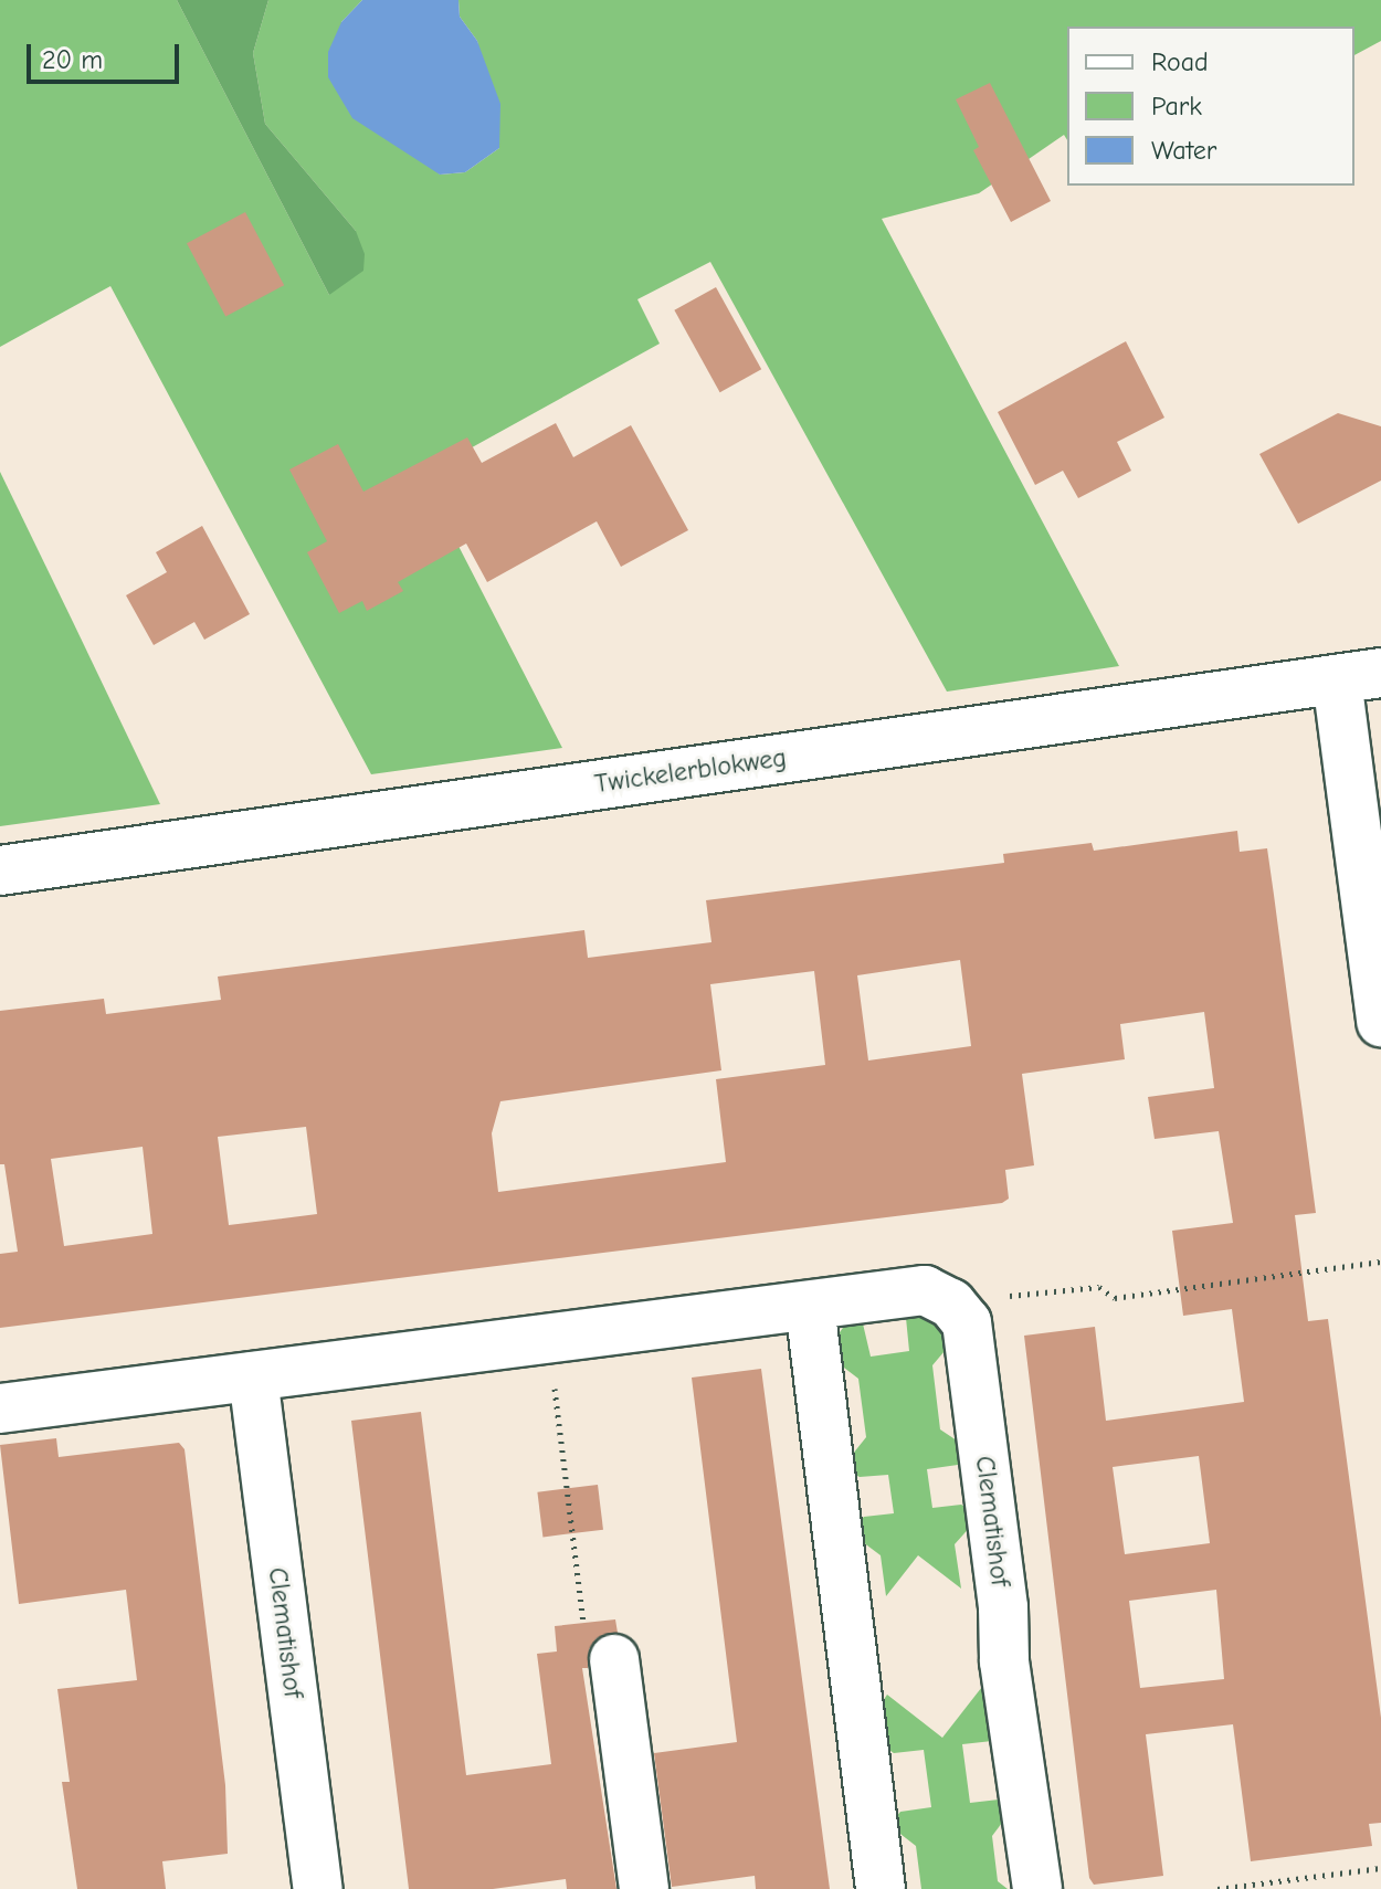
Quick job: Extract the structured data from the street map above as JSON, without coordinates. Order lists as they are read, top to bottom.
{
  "streets": {
    "street": ["Twickelerblokweg", "Clematishof"]
  },
  "legend": ["Road", "Park", "Water"],
  "scale_bar": "20 m"
}
